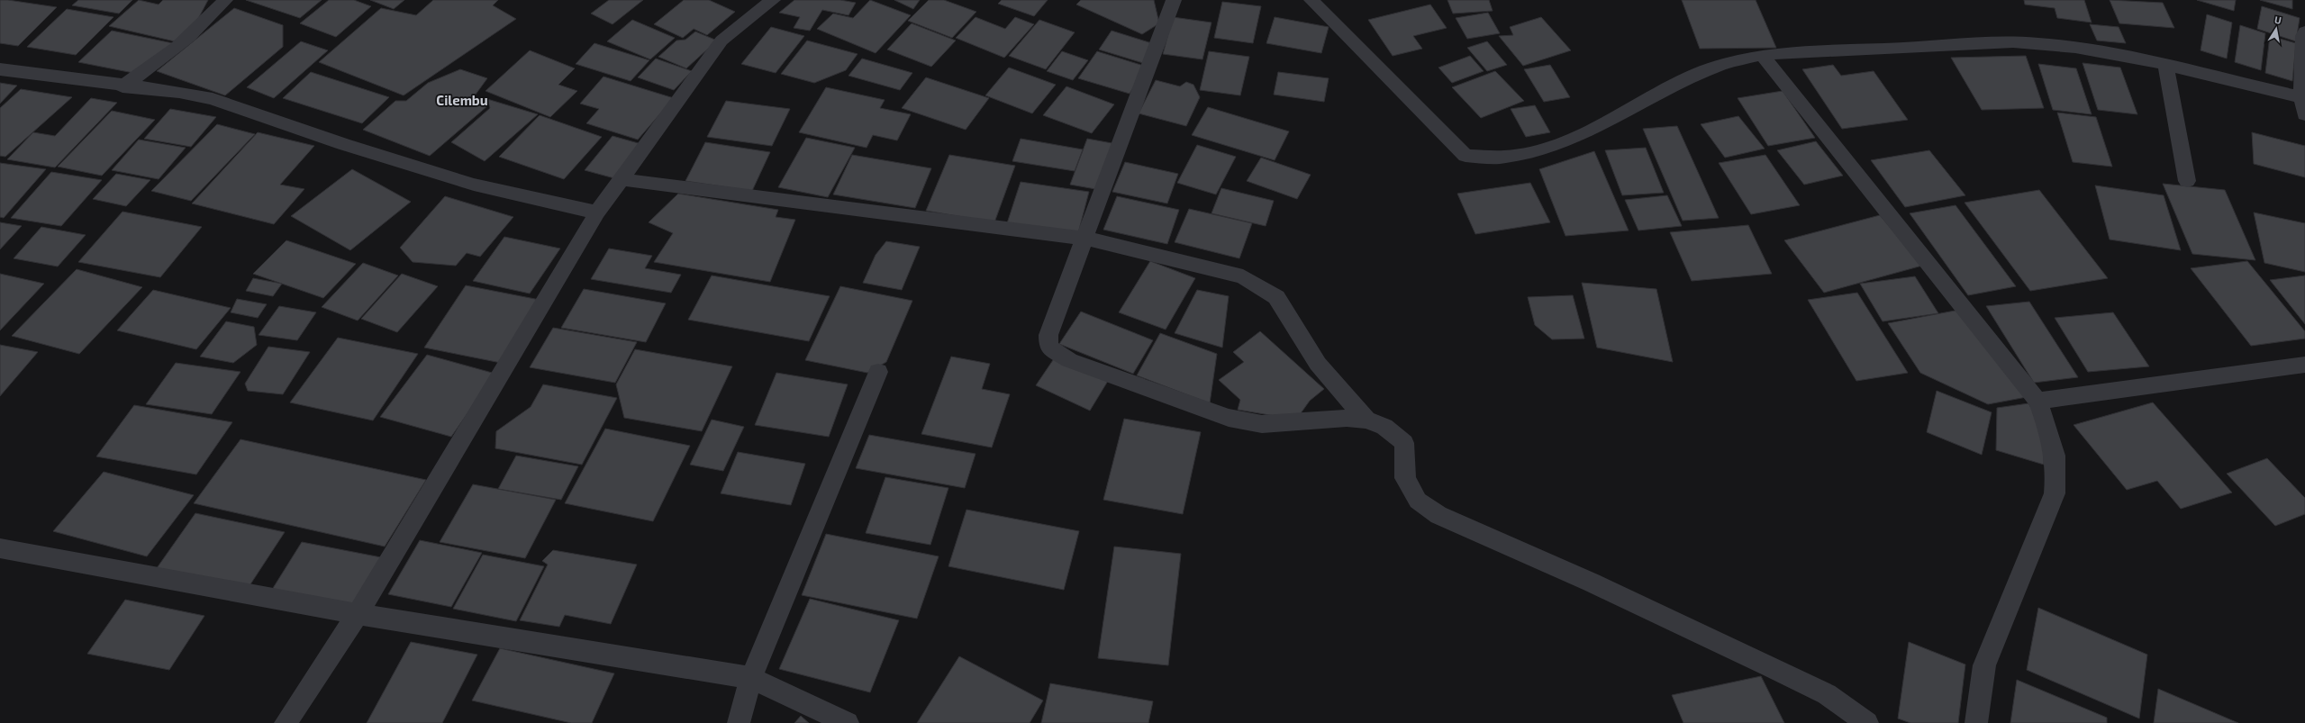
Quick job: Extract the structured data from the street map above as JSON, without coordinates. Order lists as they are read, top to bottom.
{
  "districts": ["Cilembu"],
  "north": "top"
}
